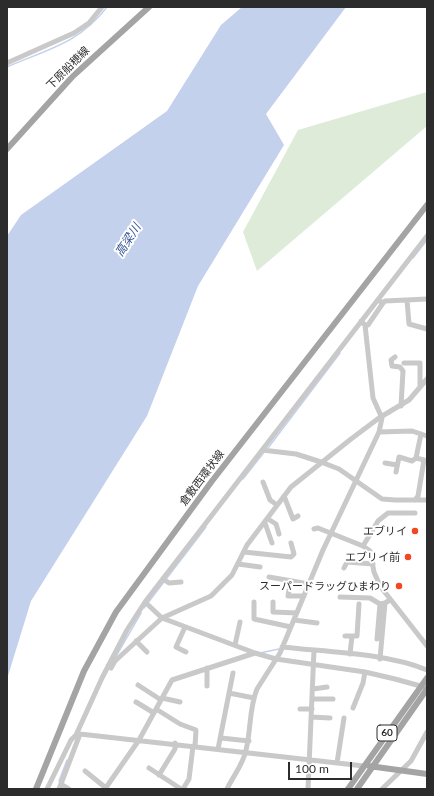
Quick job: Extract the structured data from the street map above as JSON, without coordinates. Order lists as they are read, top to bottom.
{
  "streets": {
    "main road": ["下原船穂線", "倉敷西環状線", "60"]
  },
  "water": ["高梁川"],
  "places": ["エブリイ", "エブリイ前", "スーパードラッグひまわり"],
  "scale_bar": "100 m"
}
